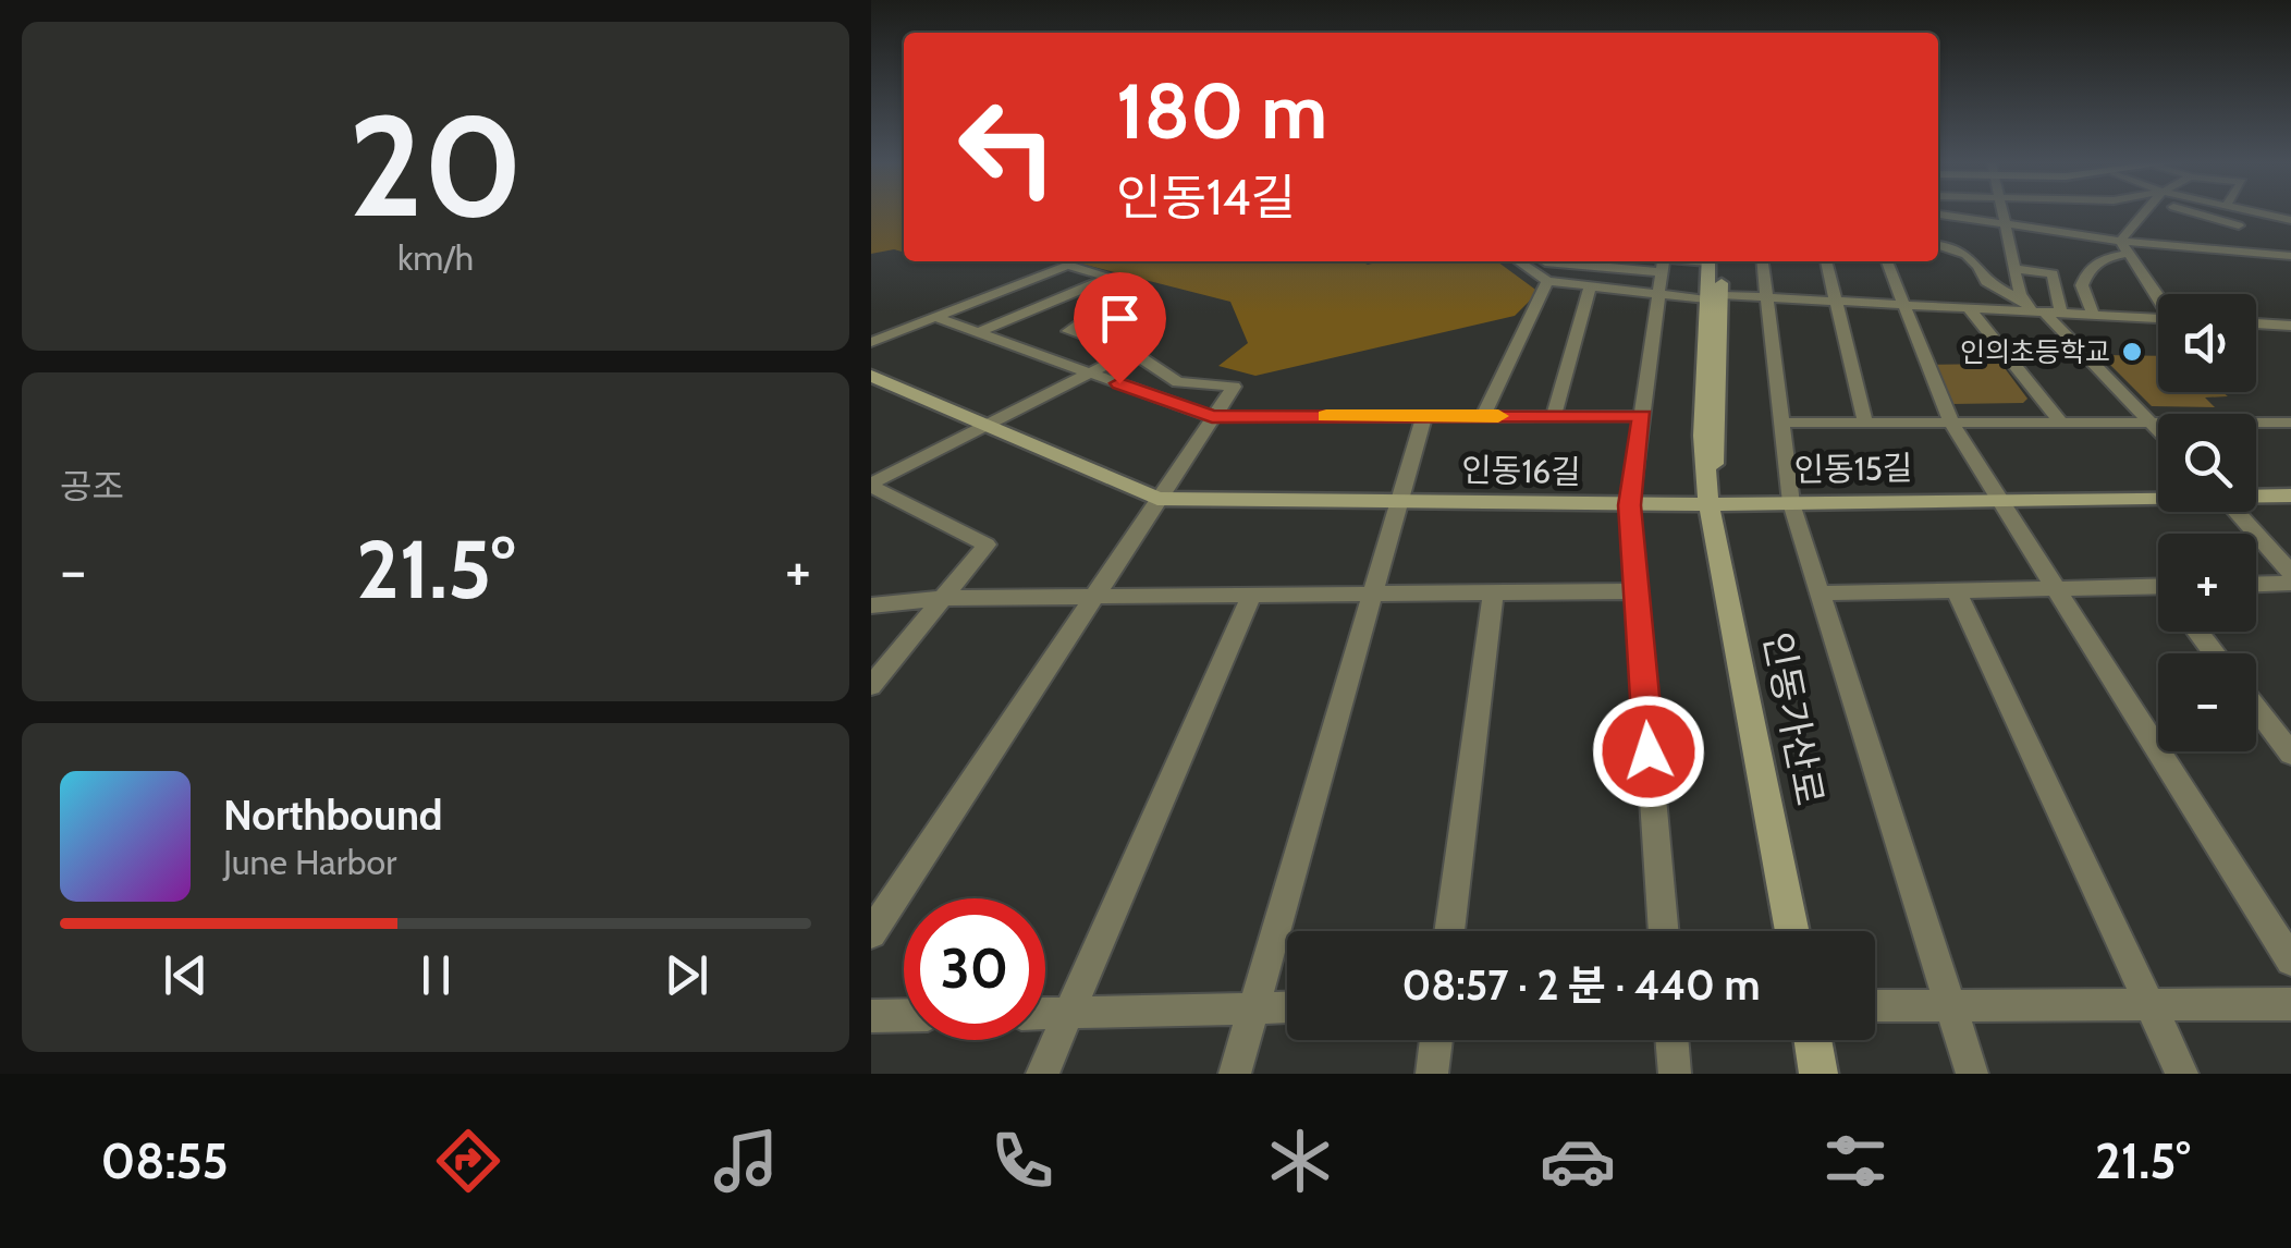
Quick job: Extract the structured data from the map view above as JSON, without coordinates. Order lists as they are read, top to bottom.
{
  "streets": {
    "street": ["인동15길", "인동16길", "인동가산로"]
  },
  "crossings": [
    ["인동15길", "인동16길"],
    ["인동15길", "인동가산로"],
    ["인동16길", "인동가산로"]
  ],
  "places": ["인의초등학교"],
  "page": {
    "tile": [
      ["20", "km/h"],
      "공조"
    ],
    "turn": ["180 m", "인동14길"],
    "map_buttons": ["+", "−"],
    "heat": ["−", "21.5°", "+"],
    "song": ["Northbound", "June Harbor"],
    "limit": "30",
    "trip": "08:57 · 2 분 · 440 m",
    "tabs": ["08:55", "21.5°"]
  }
}
